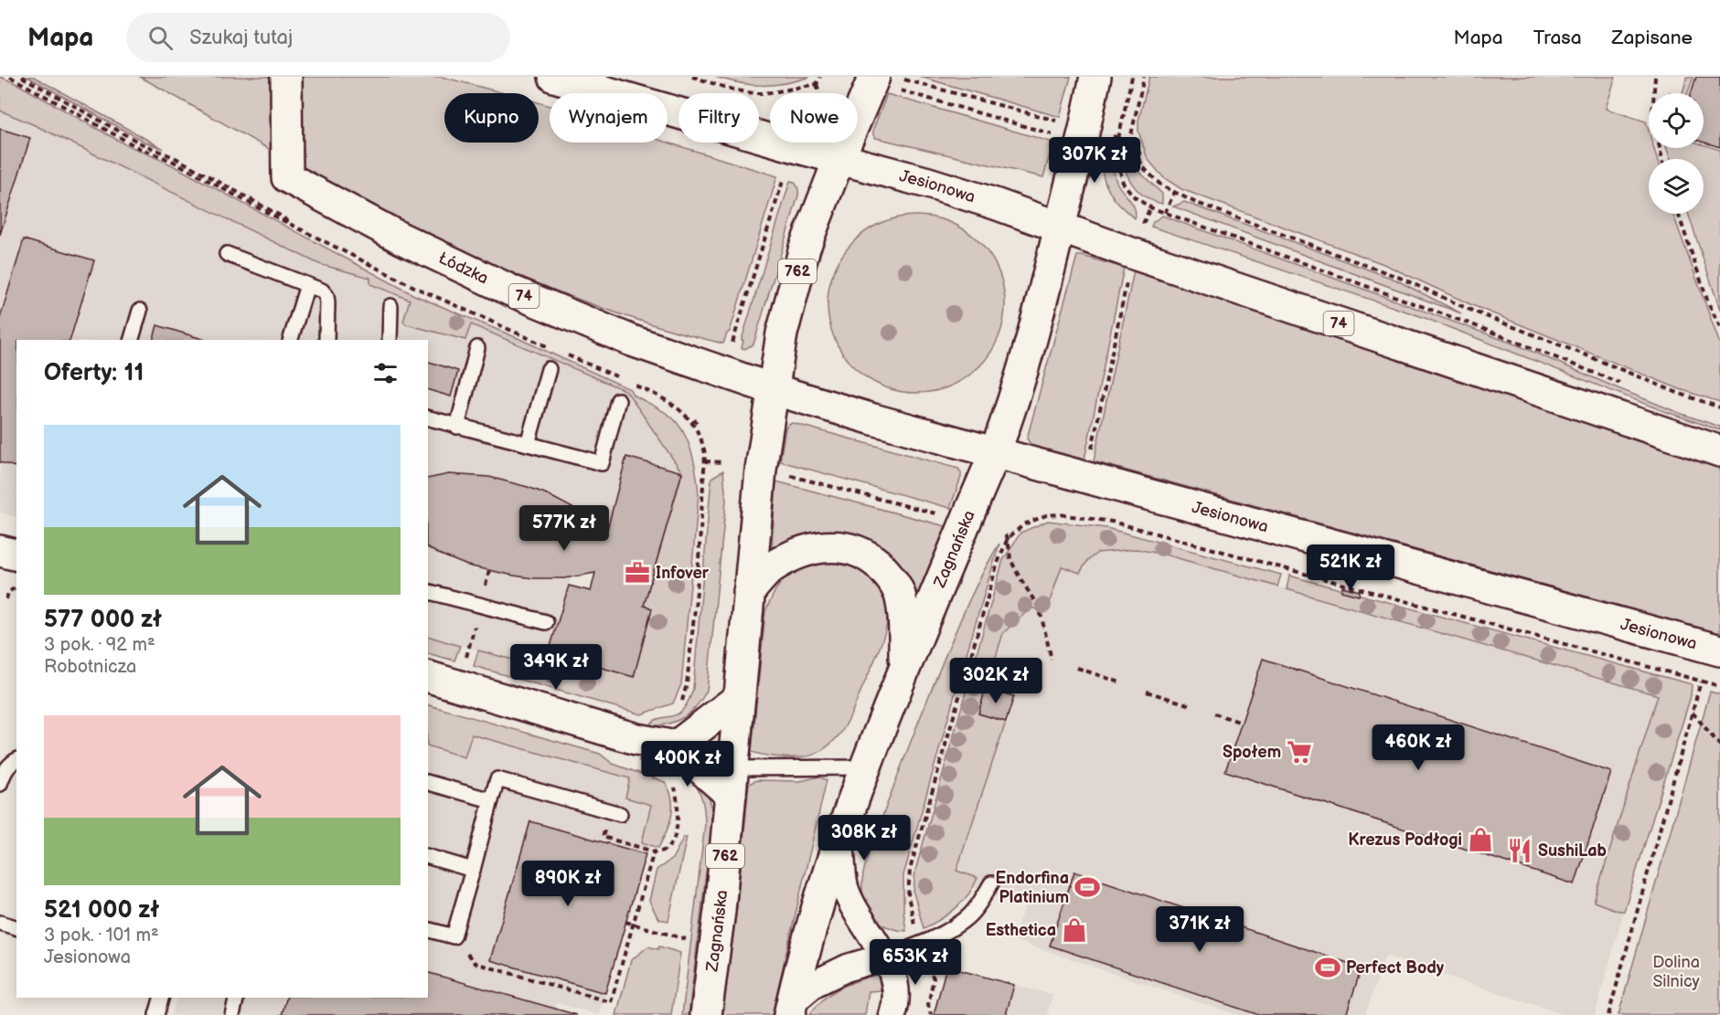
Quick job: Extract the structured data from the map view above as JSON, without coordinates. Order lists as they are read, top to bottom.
{
  "streets": {
    "main road": [
      "Jesionowa",
      "Łódzka",
      "762",
      "74",
      "Zagnańska"
    ]
  },
  "crossings": [
    ["Jesionowa", "Łódzka"],
    ["Jesionowa", "74"],
    ["Jesionowa", "Zagnańska"],
    ["Łódzka", "Zagnańska"],
    ["74", "Zagnańska"]
  ],
  "parks": ["Dolina Silnicy"],
  "places": {
    "office": ["Infover"],
    "supermarket": ["Społem"],
    "shop": ["Krezus Podłogi", "Esthetica"],
    "restaurant": ["SushiLab"],
    "sports": ["Endorfina Platinium", "Perfect Body"]
  },
  "page": {
    "header": "Mapa",
    "search": "Szukaj tutaj",
    "nav": ["Mapa", "Trasa", "Zapisane"],
    "chip": [
      "Kupno",
      "Wynajem",
      "Filtry",
      "Nowe"
    ],
    "price": [
      "307K zł",
      "577K zł",
      "521K zł",
      "349K zł",
      "302K zł",
      "460K zł",
      "400K zł",
      "308K zł",
      "890K zł",
      "371K zł",
      "653K zł"
    ],
    "heading": "Oferty: 11",
    "list": [
      {
        "name": "577 000 zł",
        "note": "3 pok. · 92 m² · Robotnicza"
      },
      {
        "name": "521 000 zł",
        "note": "3 pok. · 101 m² · Jesionowa"
      }
    ]
  }
}
